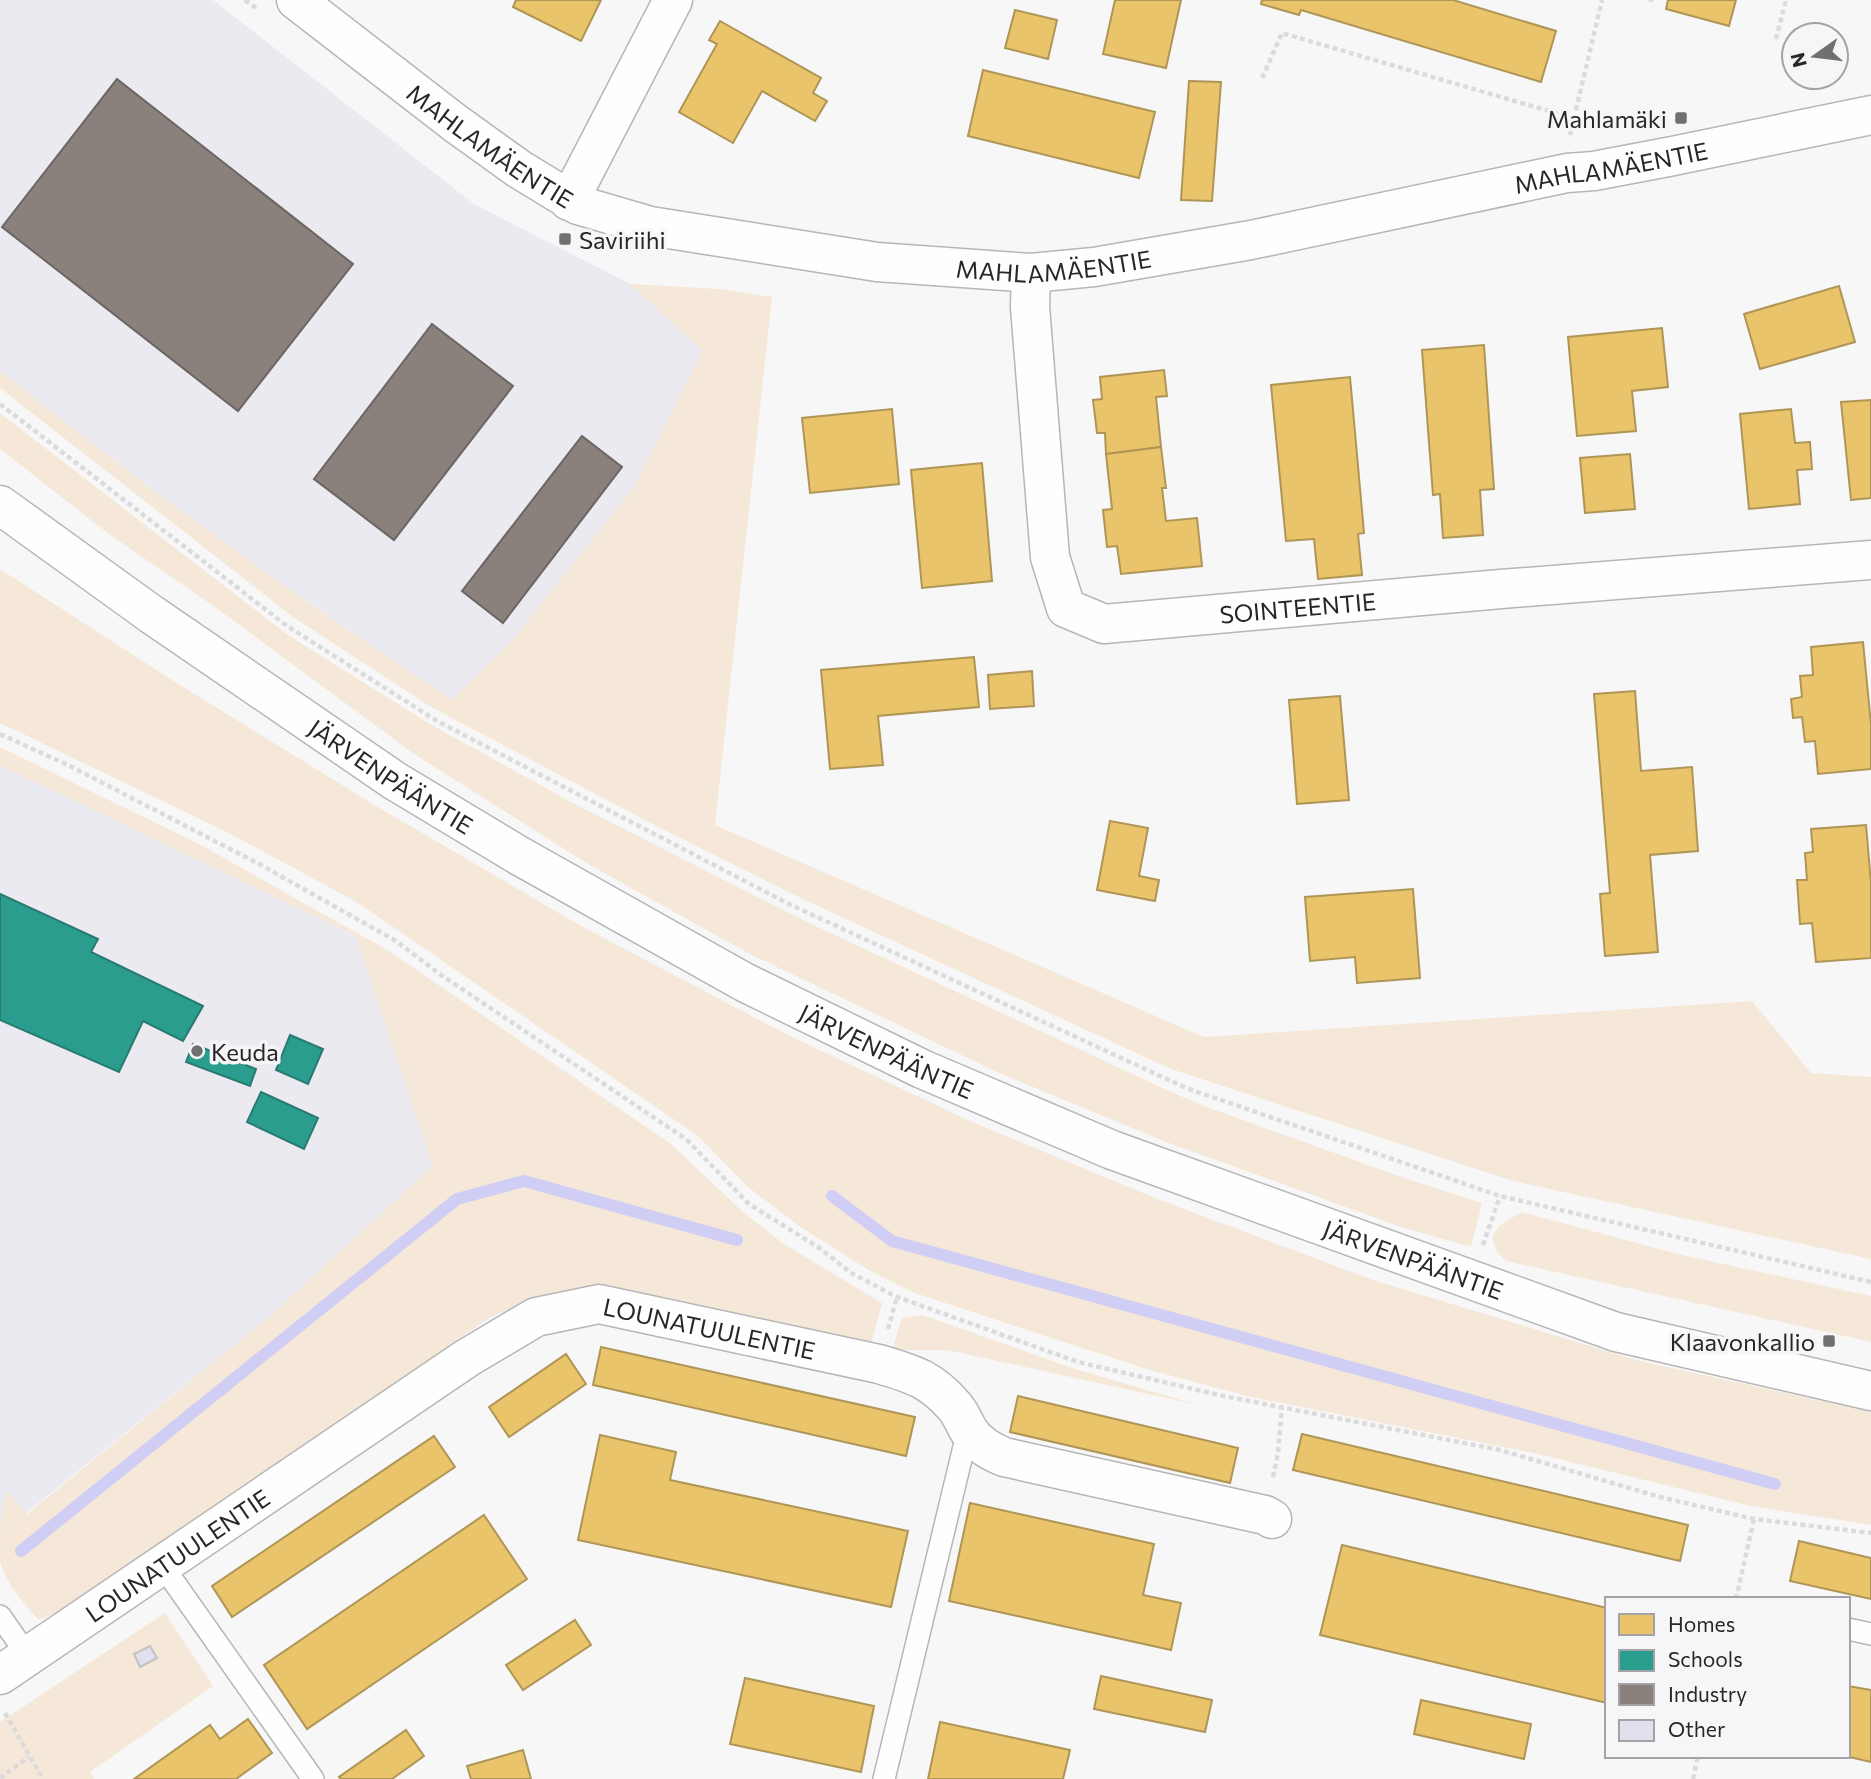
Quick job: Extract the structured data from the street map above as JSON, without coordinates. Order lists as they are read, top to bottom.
{
  "streets": {
    "street": [
      "MAHLAMÄENTIE",
      "SOINTEENTIE",
      "JÄRVENPÄÄNTIE",
      "LOUNATUULENTIE"
    ]
  },
  "crossings": [
    ["MAHLAMÄENTIE", "SOINTEENTIE"]
  ],
  "places": {
    "transit": ["Mahlamäki", "Saviriihi", "Klaavonkallio"],
    "other": ["Keuda"]
  },
  "legend": [
    "Homes",
    "Schools",
    "Industry",
    "Other"
  ],
  "north": "left"
}
